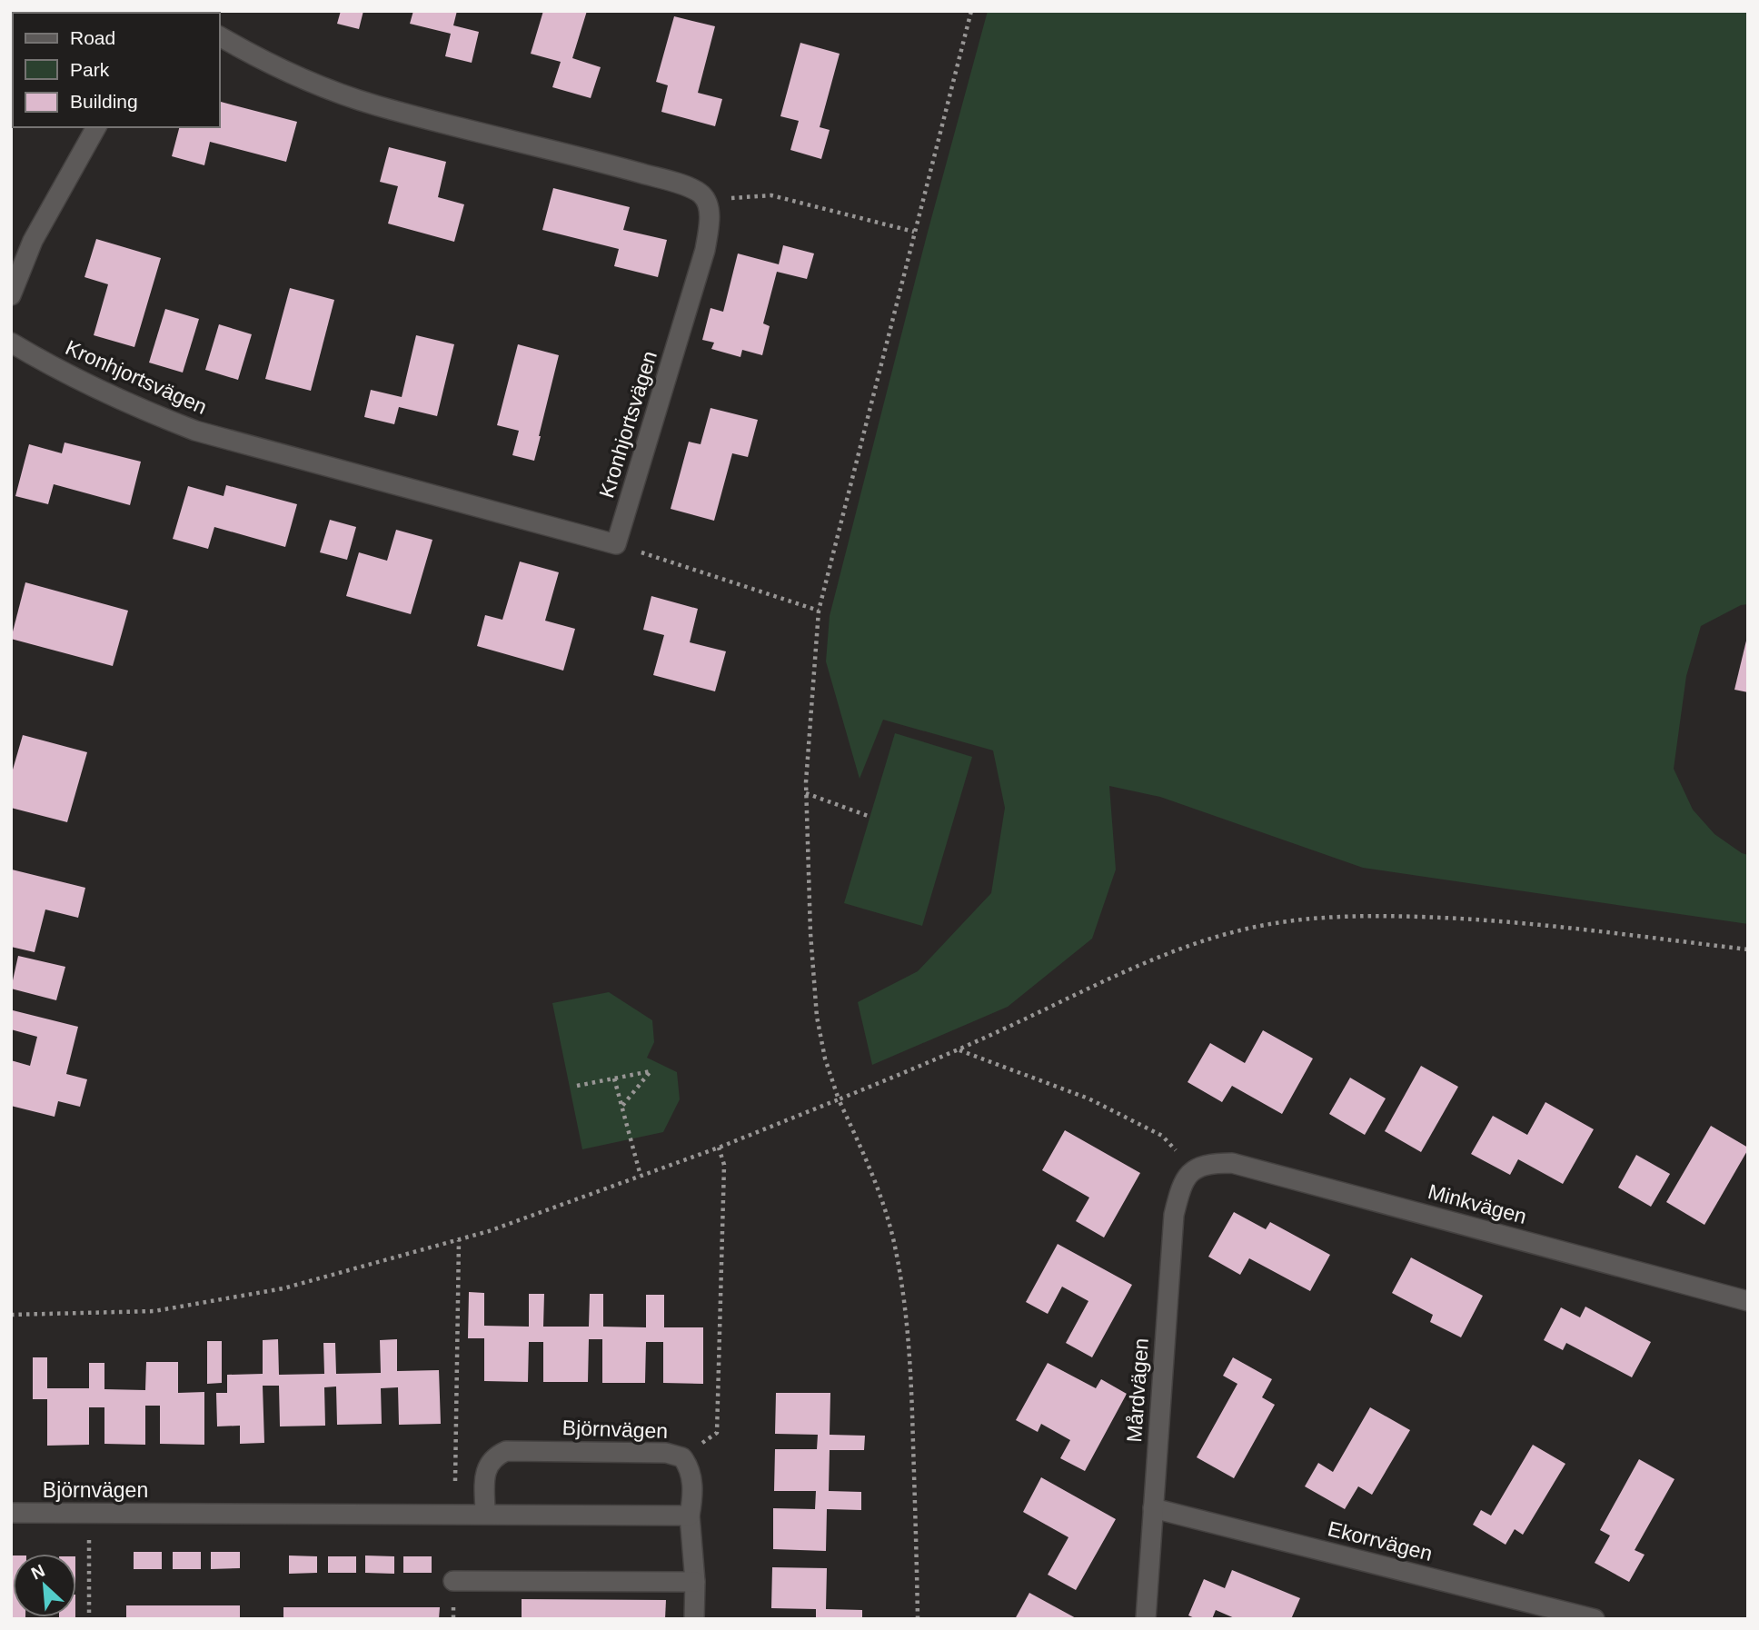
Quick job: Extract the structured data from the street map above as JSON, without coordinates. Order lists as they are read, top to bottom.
{
  "streets": {
    "street": [
      "Kronhjortsvägen",
      "Minkvägen",
      "Mårdvägen",
      "Björnvägen",
      "Ekorrvägen"
    ]
  },
  "crossings": [
    ["Minkvägen", "Mårdvägen"],
    ["Mårdvägen", "Ekorrvägen"]
  ],
  "legend": ["Road", "Park", "Building"],
  "north": "top left"
}
